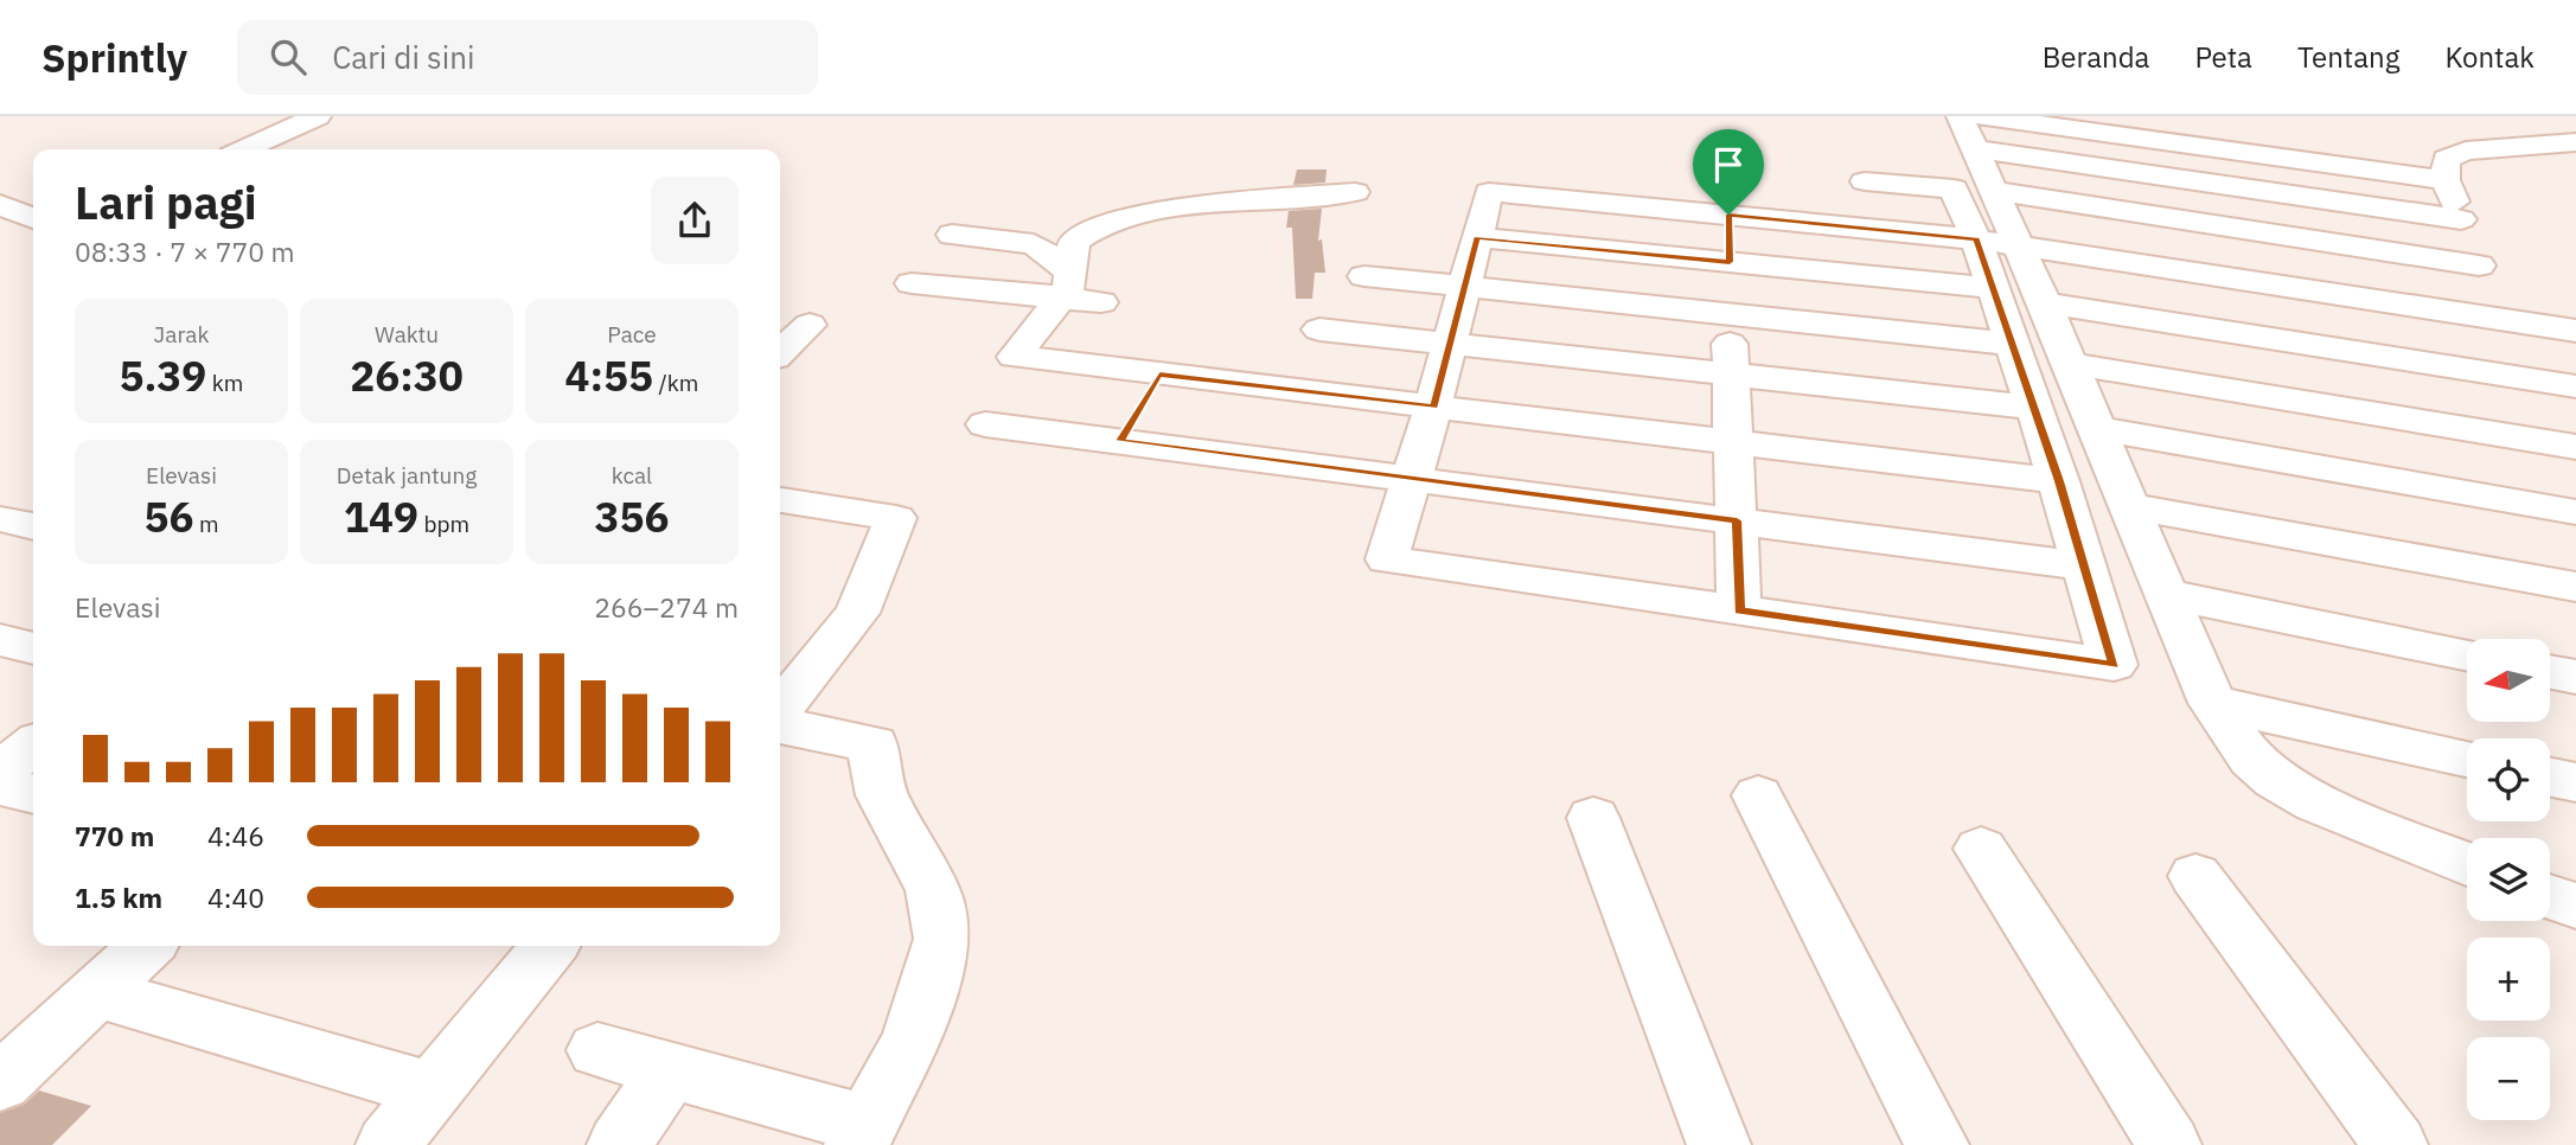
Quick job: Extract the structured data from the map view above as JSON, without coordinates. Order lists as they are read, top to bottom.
{
  "north": "left",
  "page": {
    "header": "Sprintly",
    "search": "Cari di sini",
    "nav": [
      "Beranda",
      "Peta",
      "Tentang",
      "Kontak"
    ],
    "heading": ["Lari pagi", "08:33 · 7 × 770 m"],
    "stats": [
      ["Jarak", "5.39 km"],
      ["Waktu", "26:30"],
      ["Pace", "4:55 /km"],
      ["Elevasi", "56 m"],
      ["Detak jantung", "149 bpm"],
      ["kcal", "356"]
    ],
    "chart": ["Elevasi", "266–274 m"],
    "map_buttons": ["+", "−"],
    "list": [
      {
        "name": "770 m",
        "note": "4:46"
      },
      {
        "name": "1.5 km",
        "note": "4:40"
      }
    ]
  }
}
